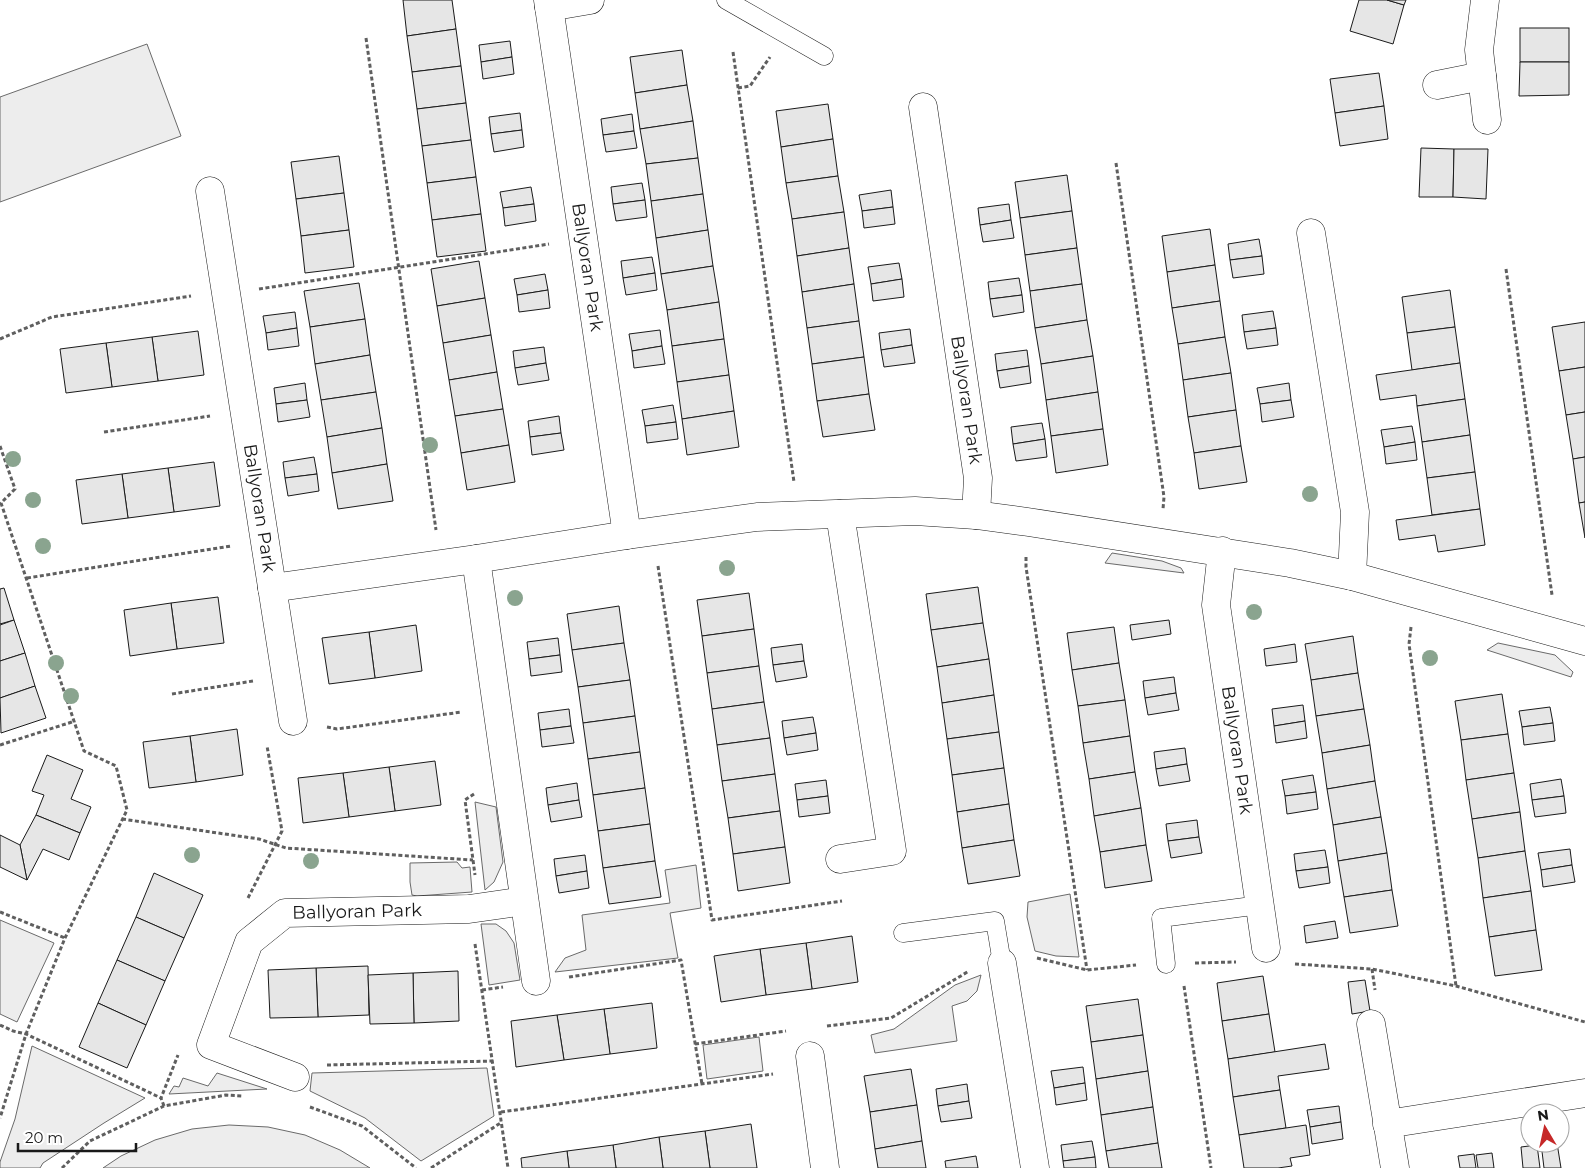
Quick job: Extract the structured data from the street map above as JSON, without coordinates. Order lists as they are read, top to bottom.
{
  "streets": {
    "street": ["Ballyoran Park"]
  },
  "scale_bar": "20 m",
  "north": "top"
}
